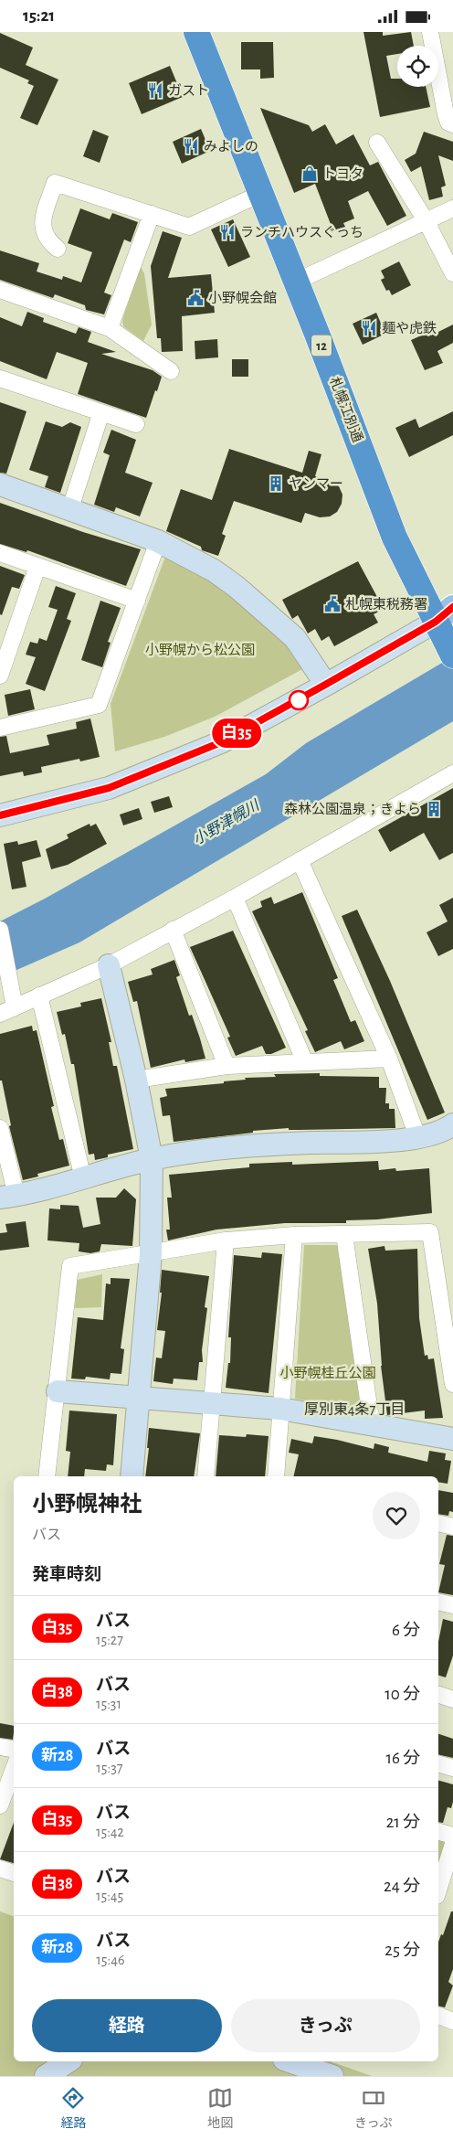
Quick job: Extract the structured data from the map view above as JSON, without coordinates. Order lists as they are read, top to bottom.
{
  "streets": {
    "highway": ["12", "札幌江別通"]
  },
  "districts": ["厚別東4条7丁目"],
  "water": ["小野津幌川"],
  "parks": ["小野幌から松公園", "小野幌桂丘公園"],
  "places": {
    "restaurant": [
      "ガスト",
      "みよしの",
      "ランチハウスぐっち",
      "麺や虎鉄"
    ],
    "shop": ["トヨタ"],
    "public building": ["小野幌会館", "札幌東税務署"],
    "building": ["ヤンマー", "森林公園温泉；きよら"]
  },
  "lines": ["bus line 白35"],
  "page": {
    "status": "15:21",
    "on_map": "白35",
    "heading": [
      ["小野幌神社", "バス"],
      "発車時刻"
    ],
    "list": [
      {
        "mark": "白35",
        "name": "バス",
        "note": "15:27",
        "value": "6 分"
      },
      {
        "mark": "白38",
        "name": "バス",
        "note": "15:31",
        "value": "10 分"
      },
      {
        "mark": "新28",
        "name": "バス",
        "note": "15:37",
        "value": "16 分"
      },
      {
        "mark": "白35",
        "name": "バス",
        "note": "15:42",
        "value": "21 分"
      },
      {
        "mark": "白38",
        "name": "バス",
        "note": "15:45",
        "value": "24 分"
      },
      {
        "mark": "新28",
        "name": "バス",
        "note": "15:46",
        "value": "25 分"
      }
    ],
    "buttons": ["経路", "きっぷ"],
    "tabs": ["経路", "地図", "きっぷ"]
  }
}
